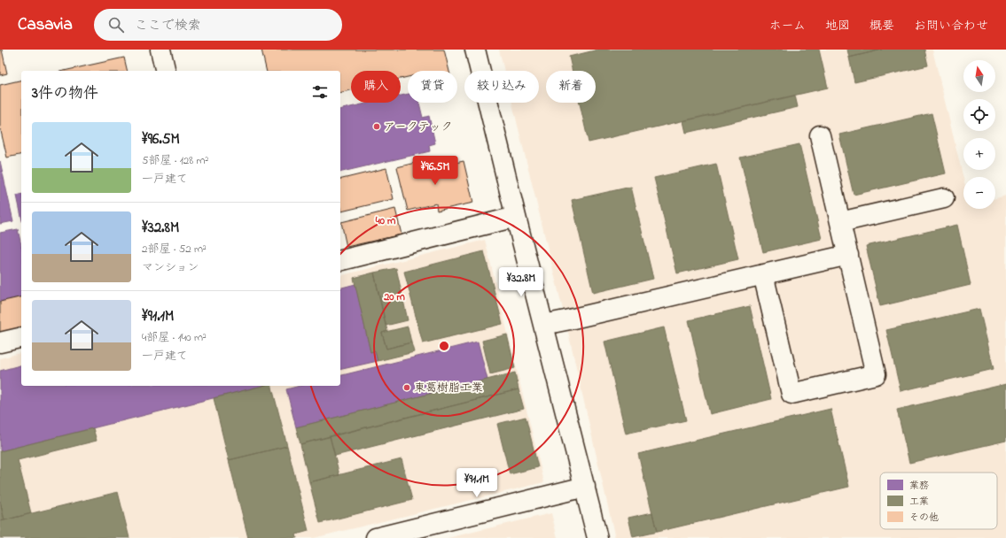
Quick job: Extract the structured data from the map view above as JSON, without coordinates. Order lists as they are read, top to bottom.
{
  "places": ["アークテック", "東葛樹脂工業"],
  "legend": ["業務", "工業", "その他"],
  "north": "top",
  "page": {
    "header": "Casavia",
    "search": "ここで検索",
    "nav": [
      "ホーム",
      "地図",
      "概要",
      "お問い合わせ"
    ],
    "map_buttons": ["+", "−"],
    "chip": [
      "購入",
      "賃貸",
      "絞り込み",
      "新着"
    ],
    "heading": "3件の物件",
    "list": [
      {
        "name": "¥96.5M",
        "note": "5部屋 · 128 m² · 一戸建て"
      },
      {
        "name": "¥32.8M",
        "note": "2部屋 · 52 m² · マンション"
      },
      {
        "name": "¥91.1M",
        "note": "4部屋 · 140 m² · 一戸建て"
      }
    ],
    "price": ["¥96.5M", "¥32.8M", "¥91.1M"]
  },
  "rings": ["40 m", "20 m"]
}
